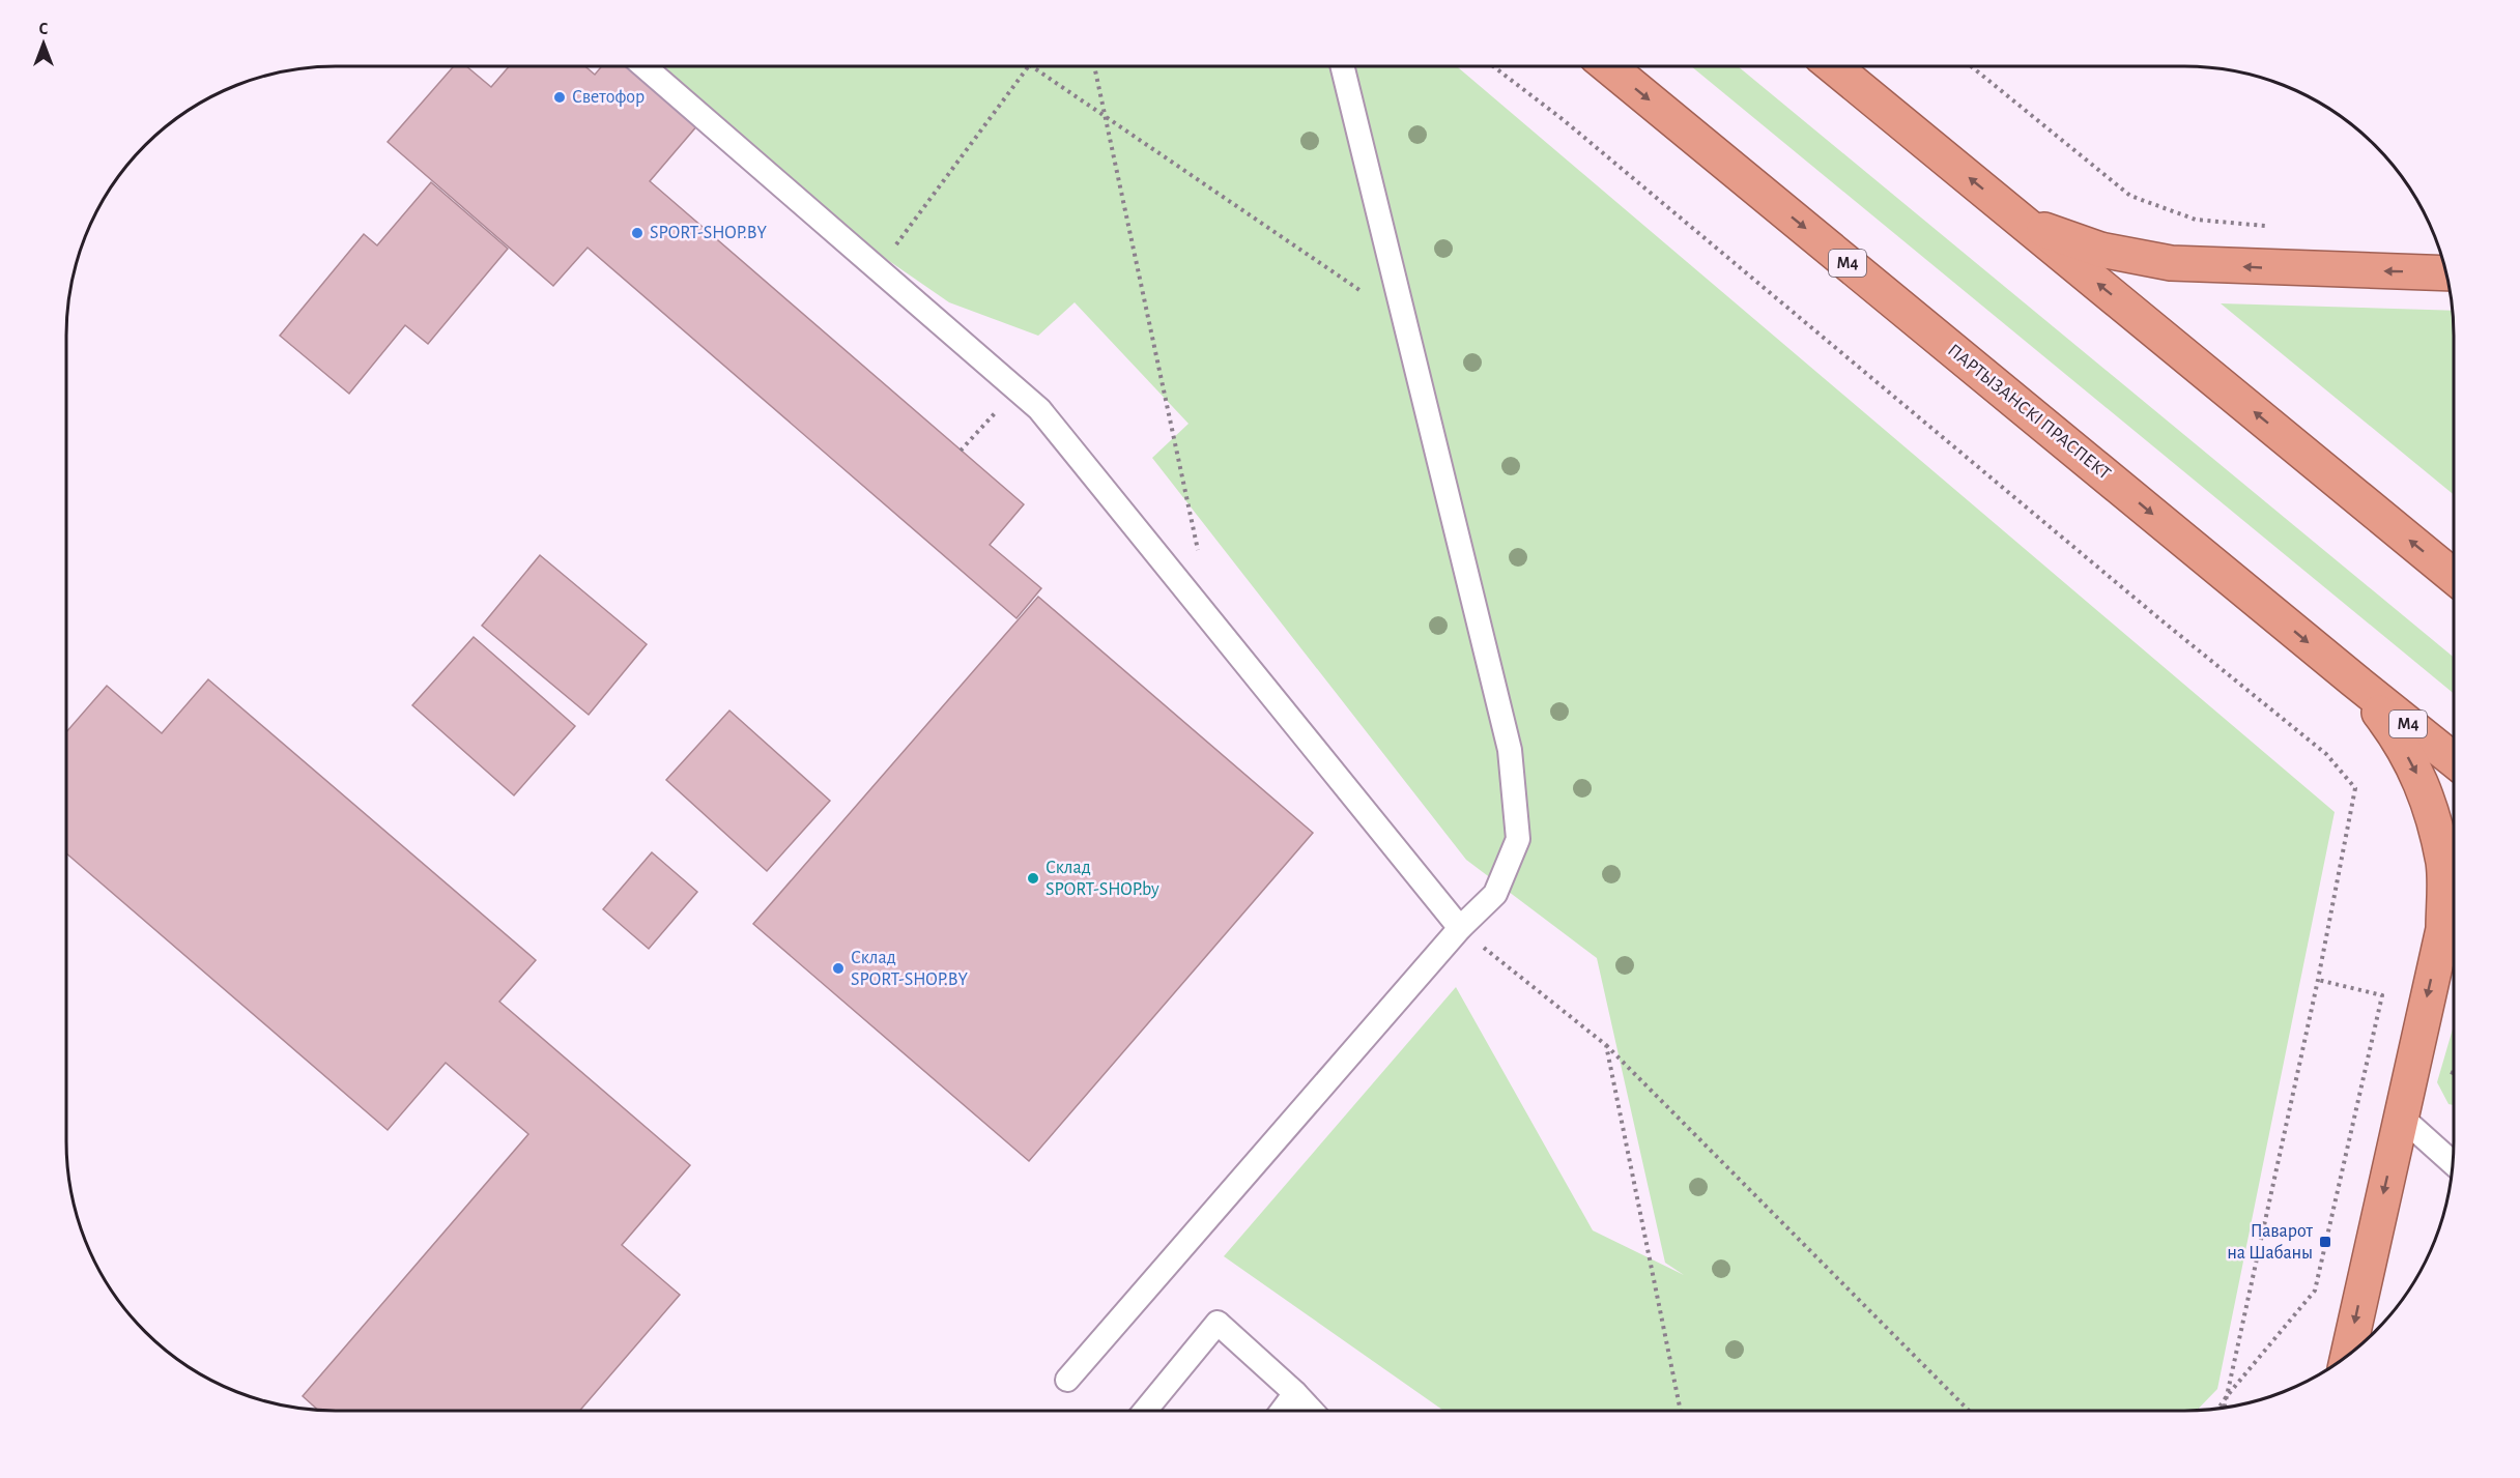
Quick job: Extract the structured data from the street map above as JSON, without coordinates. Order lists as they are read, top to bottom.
{
  "streets": {
    "highway": ["М4", "ПАРТЫЗАНСКІ ПРАСПЕКТ"]
  },
  "places": {
    "other": [
      "Светофор",
      "SPORT-SHOP.BY",
      "Склад SPORT-SHOP.by",
      "Склад SPORT-SHOP.BY"
    ],
    "transit": ["Паварот на Шабаны"]
  },
  "north": "top"
}
